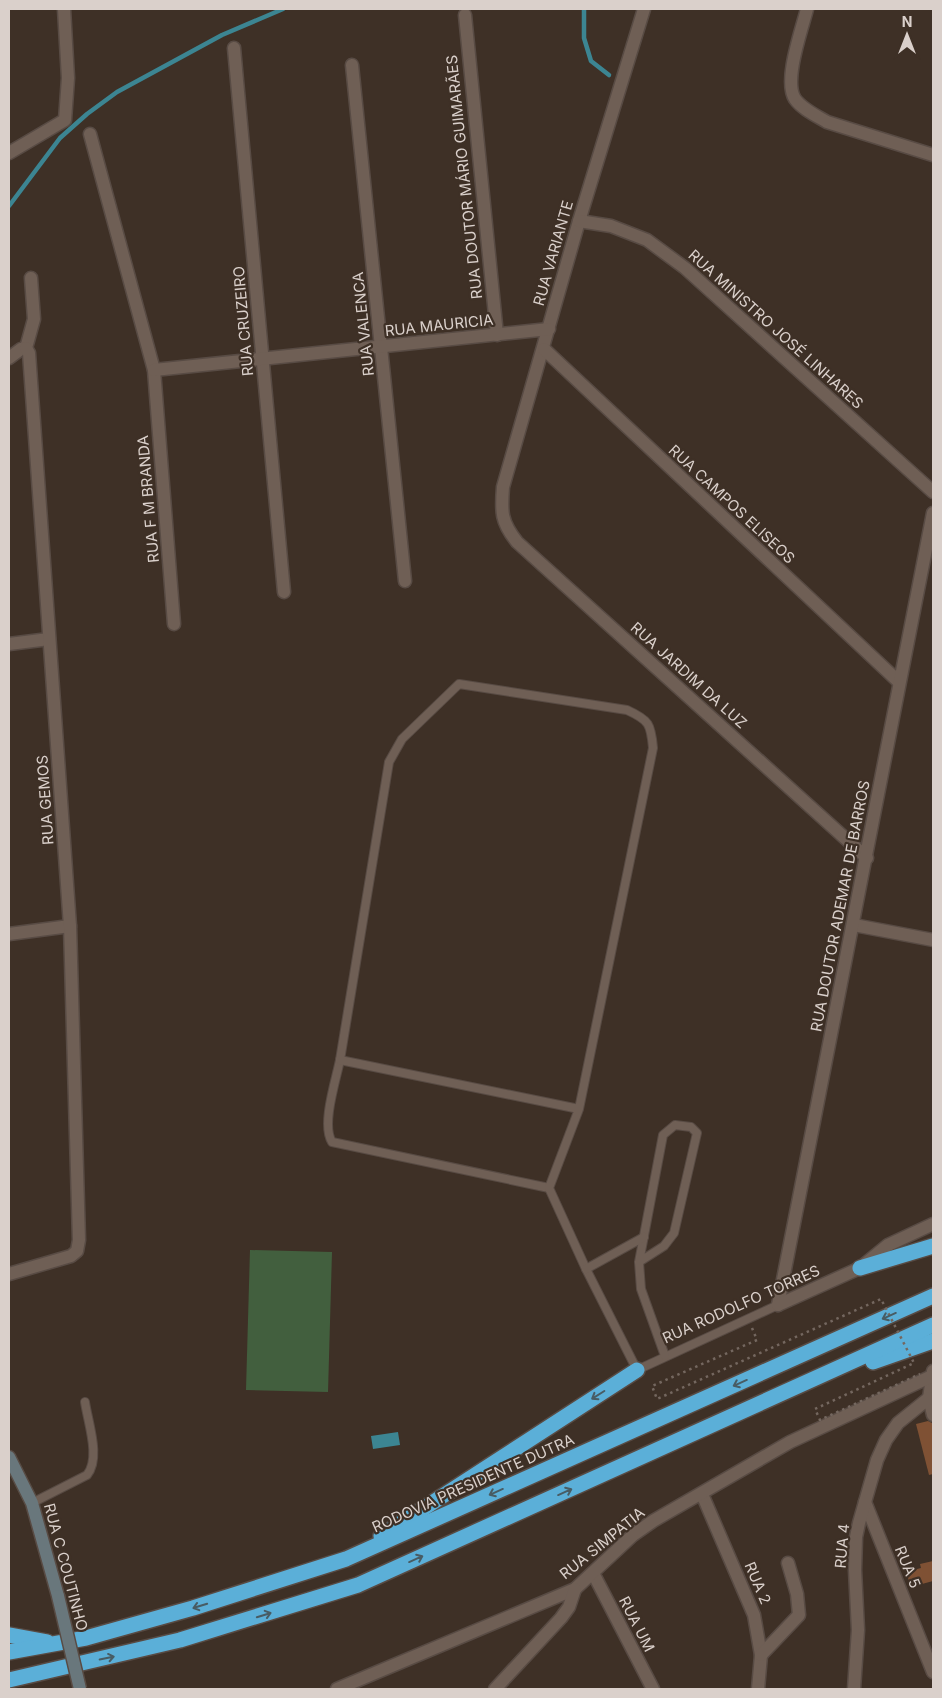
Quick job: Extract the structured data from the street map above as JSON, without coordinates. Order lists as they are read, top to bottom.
{
  "streets": {
    "highway": ["RODOVIA PRESIDENTE DUTRA"],
    "main road": ["RUA C COUTINHO"],
    "street": [
      "RUA DOUTOR MÁRIO GUIMARÃES",
      "RUA VARIANTE",
      "RUA CRUZEIRO",
      "RUA VALENCA",
      "RUA MAURICIA",
      "RUA MINISTRO JOSÉ LINHARES",
      "RUA F M BRANDA",
      "RUA CAMPOS ELISEOS",
      "RUA JARDIM DA LUZ",
      "RUA GEMOS",
      "RUA DOUTOR ADEMAR DE BARROS",
      "RUA RODOLFO TORRES",
      "RUA SIMPATIA",
      "RUA 4",
      "RUA 5",
      "RUA 2",
      "RUA UM"
    ]
  },
  "crossings": [
    ["RUA DOUTOR MÁRIO GUIMARÃES", "RUA MAURICIA"],
    ["RUA VARIANTE", "RUA MAURICIA"],
    ["RUA VARIANTE", "RUA MINISTRO JOSÉ LINHARES"],
    ["RUA VARIANTE", "RUA CAMPOS ELISEOS"],
    ["RUA VARIANTE", "RUA JARDIM DA LUZ"],
    ["RUA CRUZEIRO", "RUA MAURICIA"],
    ["RUA VALENCA", "RUA MAURICIA"],
    ["RUA MAURICIA", "RUA F M BRANDA"],
    ["RUA CAMPOS ELISEOS", "RUA DOUTOR ADEMAR DE BARROS"],
    ["RUA JARDIM DA LUZ", "RUA DOUTOR ADEMAR DE BARROS"],
    ["RUA DOUTOR ADEMAR DE BARROS", "RUA RODOLFO TORRES"],
    ["RUA SIMPATIA", "RUA 2"],
    ["RUA SIMPATIA", "RUA UM"],
    ["RUA 4", "RUA 5"]
  ],
  "north": "top"
}
